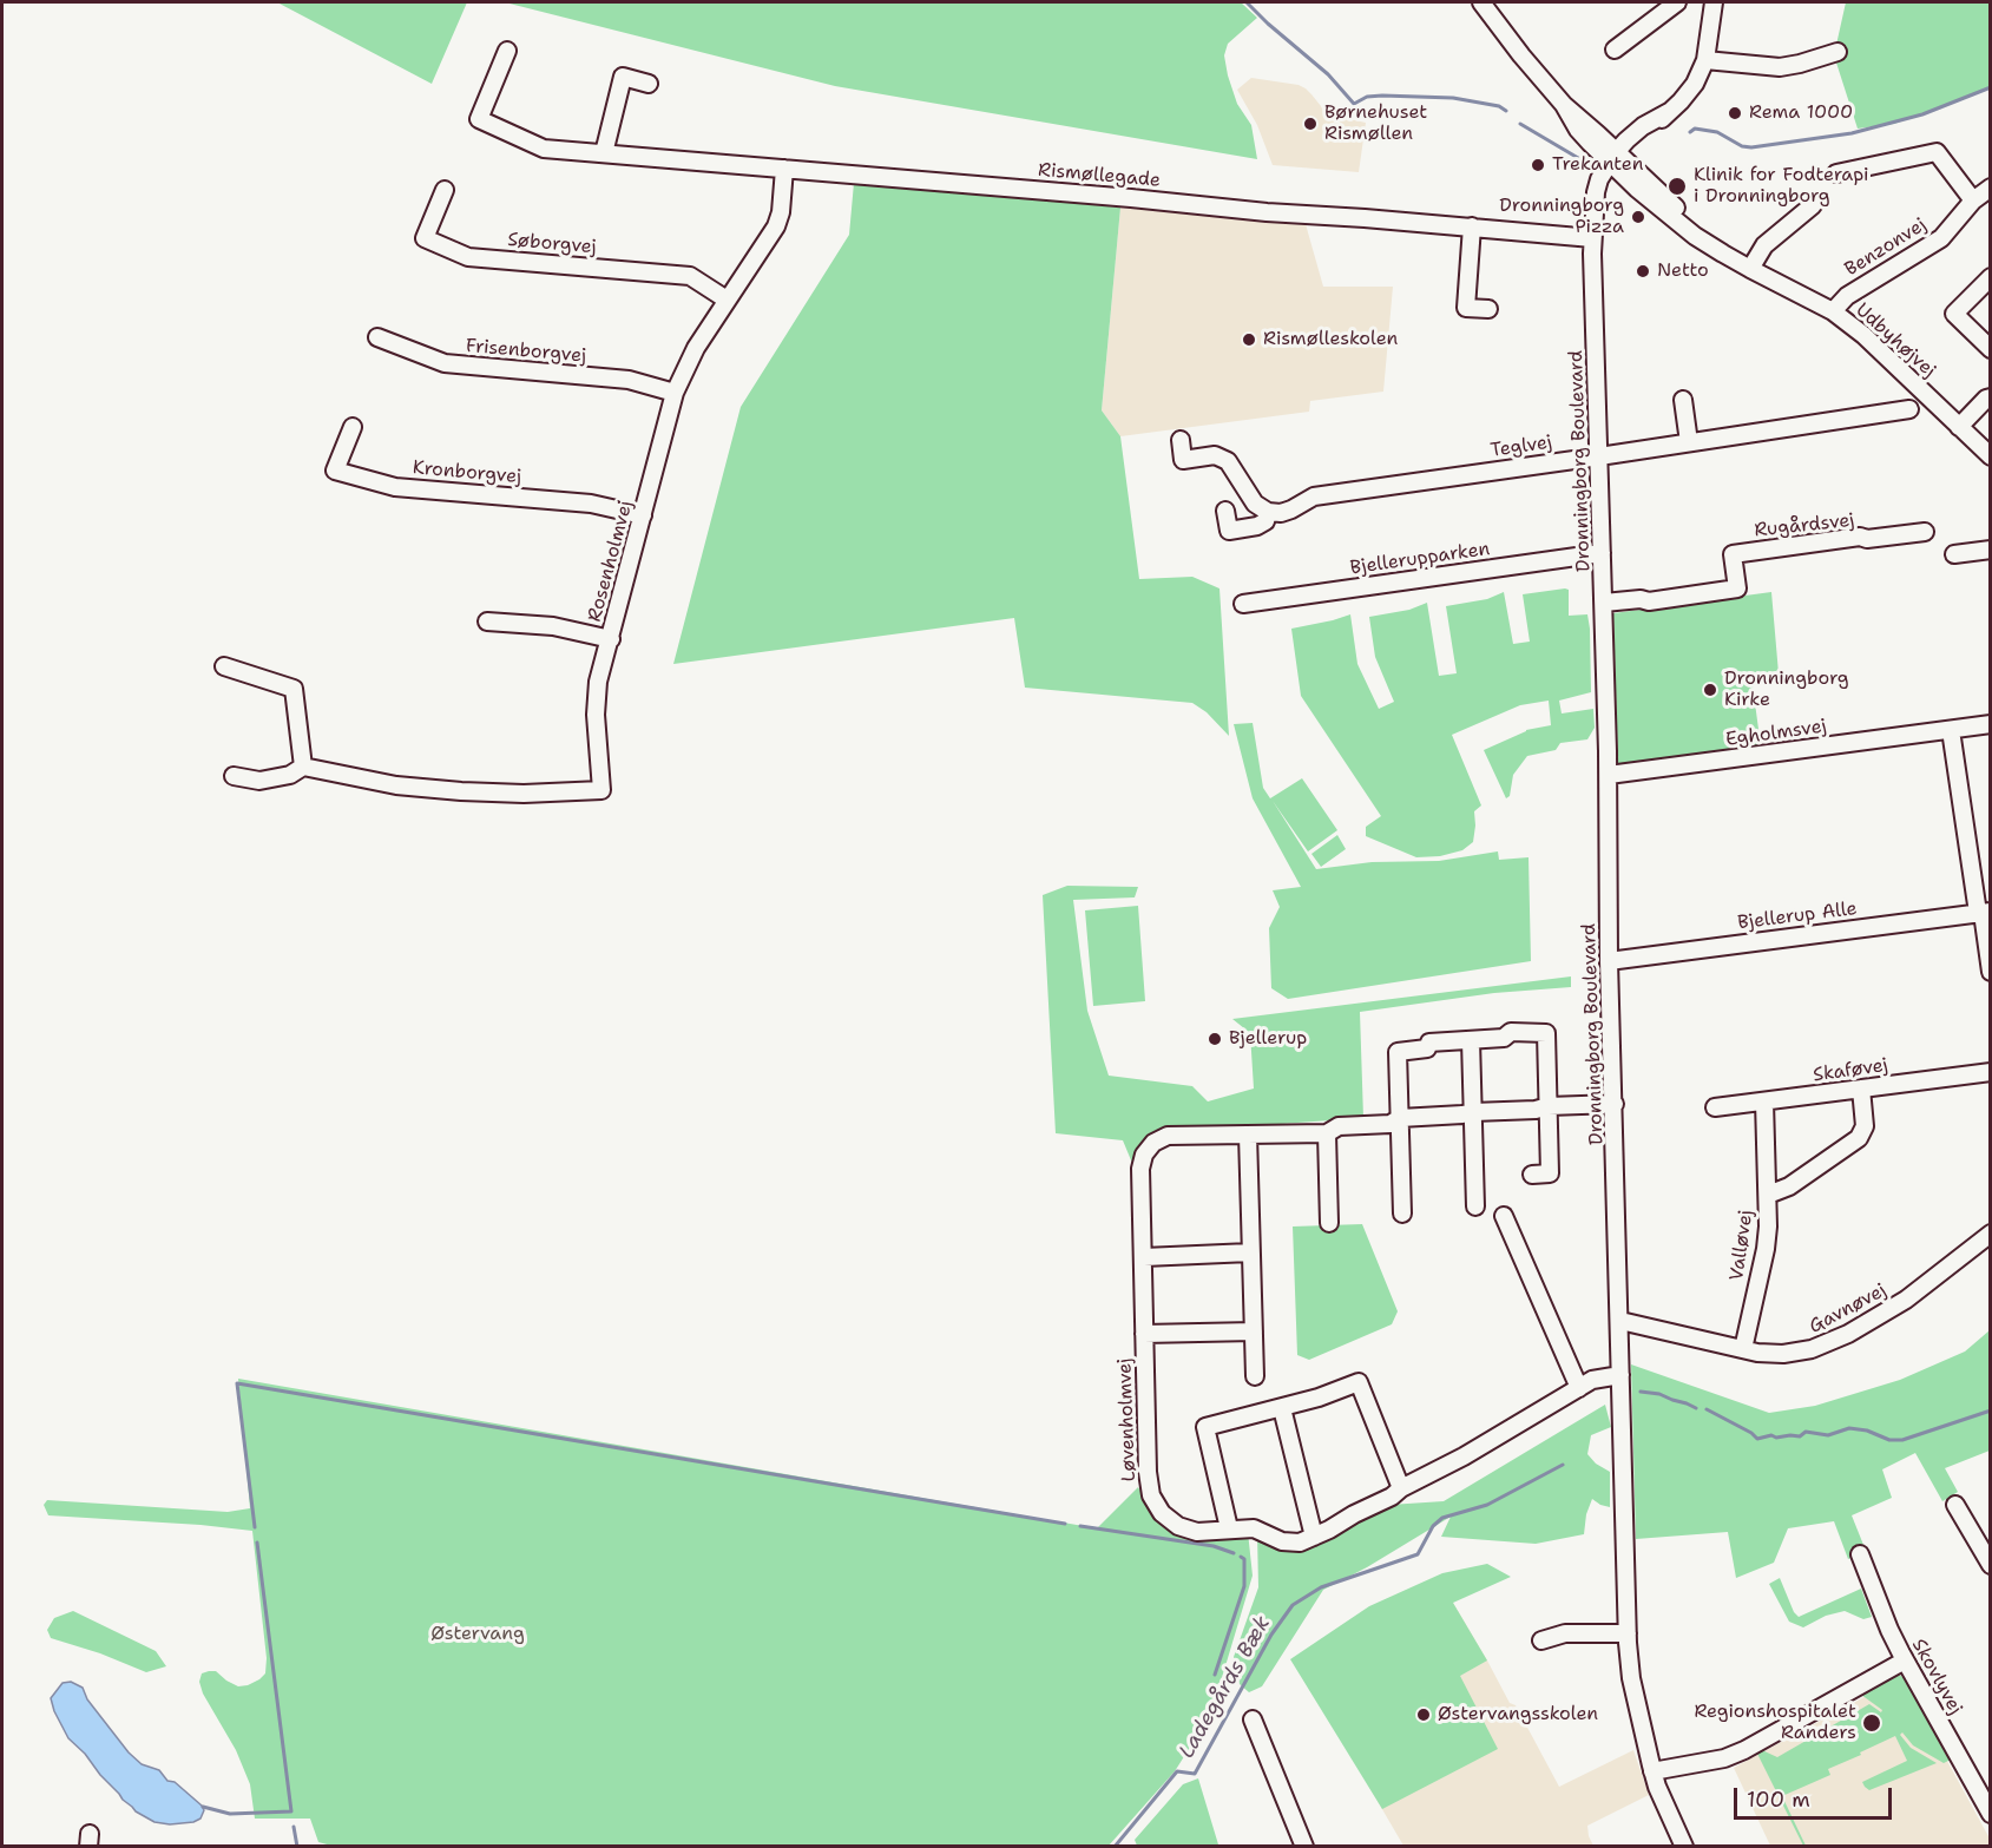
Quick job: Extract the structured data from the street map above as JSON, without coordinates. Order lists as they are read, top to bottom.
{
  "streets": {
    "street": [
      "Rismøllegade",
      "Søborgvej",
      "Benzonvej",
      "Udbyhøjvej",
      "Frisenborgvej",
      "Teglvej",
      "Dronningborg Boulevard",
      "Kronborgvej",
      "Rugårdsvej",
      "Bjellerupparken",
      "Rosenholmvej",
      "Egholmsvej",
      "Bjellerup Alle",
      "Skaføvej",
      "Valløvej",
      "Gavnøvej",
      "Løvenholmvej",
      "Skovlyvej"
    ]
  },
  "crossings": [
    ["Rismøllegade", "Dronningborg Boulevard"],
    ["Rismøllegade", "Rosenholmvej"],
    ["Søborgvej", "Rosenholmvej"],
    ["Benzonvej", "Udbyhøjvej"],
    ["Udbyhøjvej", "Dronningborg Boulevard"],
    ["Frisenborgvej", "Rosenholmvej"],
    ["Teglvej", "Dronningborg Boulevard"],
    ["Dronningborg Boulevard", "Rugårdsvej"],
    ["Dronningborg Boulevard", "Bjellerupparken"],
    ["Dronningborg Boulevard", "Egholmsvej"],
    ["Dronningborg Boulevard", "Bjellerup Alle"],
    ["Dronningborg Boulevard", "Gavnøvej"],
    ["Dronningborg Boulevard", "Løvenholmvej"],
    ["Kronborgvej", "Rosenholmvej"],
    ["Skaføvej", "Valløvej"],
    ["Valløvej", "Gavnøvej"]
  ],
  "water": ["Ladegårds Bæk"],
  "parks": ["Østervang"],
  "places": [
    "Rema 1000",
    "Børnehuset Rismøllen",
    "Trekanten",
    "Klinik for Fodterapi i Dronningborg",
    "Dronningborg Pizza",
    "Netto",
    "Rismølleskolen",
    "Dronningborg Kirke",
    "Bjellerup",
    "Østervangsskolen",
    "Regionshospitalet Randers"
  ],
  "scale_bar": "100 m"
}
